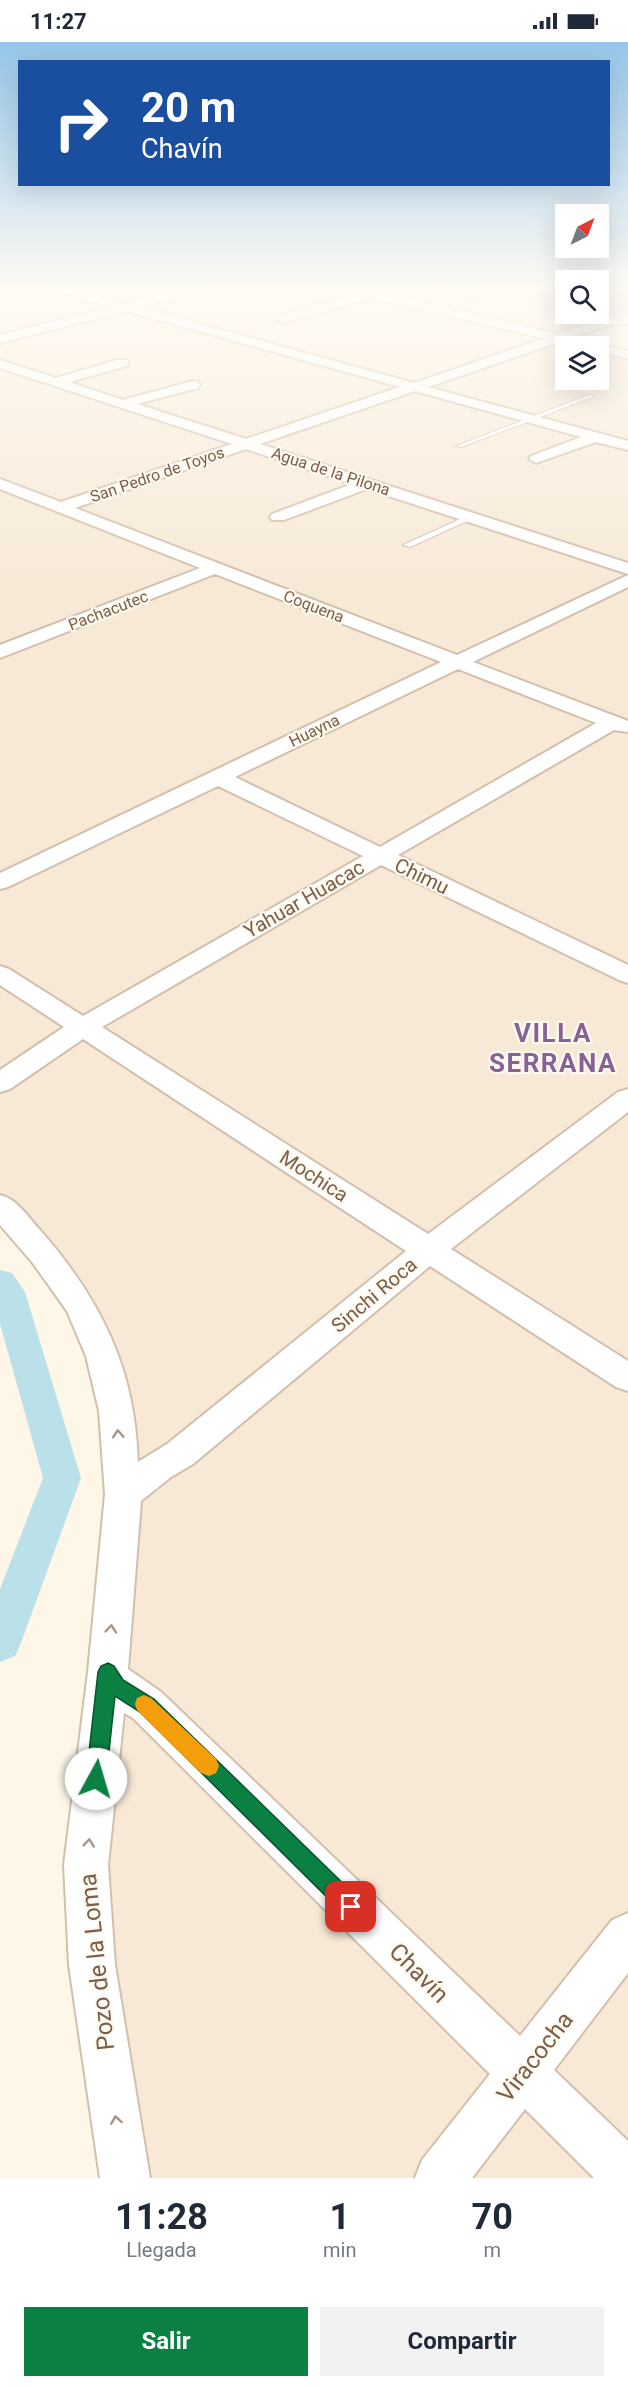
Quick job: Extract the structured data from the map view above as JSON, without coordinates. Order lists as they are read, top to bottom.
{
  "streets": {
    "street": [
      "Agua de la Pilona",
      "San Pedro de Toyos",
      "Coquena",
      "Pachacutec",
      "Huayna",
      "Chimu",
      "Yahuar Huacac",
      "Mochica",
      "Sinchi Roca",
      "Pozo de la Loma",
      "Chavín",
      "Viracocha"
    ]
  },
  "crossings": [
    ["Agua de la Pilona", "San Pedro de Toyos"],
    ["San Pedro de Toyos", "Coquena"],
    ["Coquena", "Pachacutec"],
    ["Coquena", "Huayna"],
    ["Coquena", "Yahuar Huacac"],
    ["Huayna", "Chimu"],
    ["Chimu", "Yahuar Huacac"],
    ["Yahuar Huacac", "Mochica"],
    ["Mochica", "Sinchi Roca"],
    ["Sinchi Roca", "Pozo de la Loma"],
    ["Pozo de la Loma", "Chavín"],
    ["Chavín", "Viracocha"]
  ],
  "one_way": ["Pozo de la Loma"],
  "districts": ["VILLA SERRANA"],
  "north": "top right",
  "page": {
    "status": "11:27",
    "turn": ["20 m", "Chavín"],
    "eta": [
      "11:28",
      "Llegada",
      "1",
      "min",
      "70",
      "m"
    ],
    "buttons": ["Salir", "Compartir"]
  }
}
